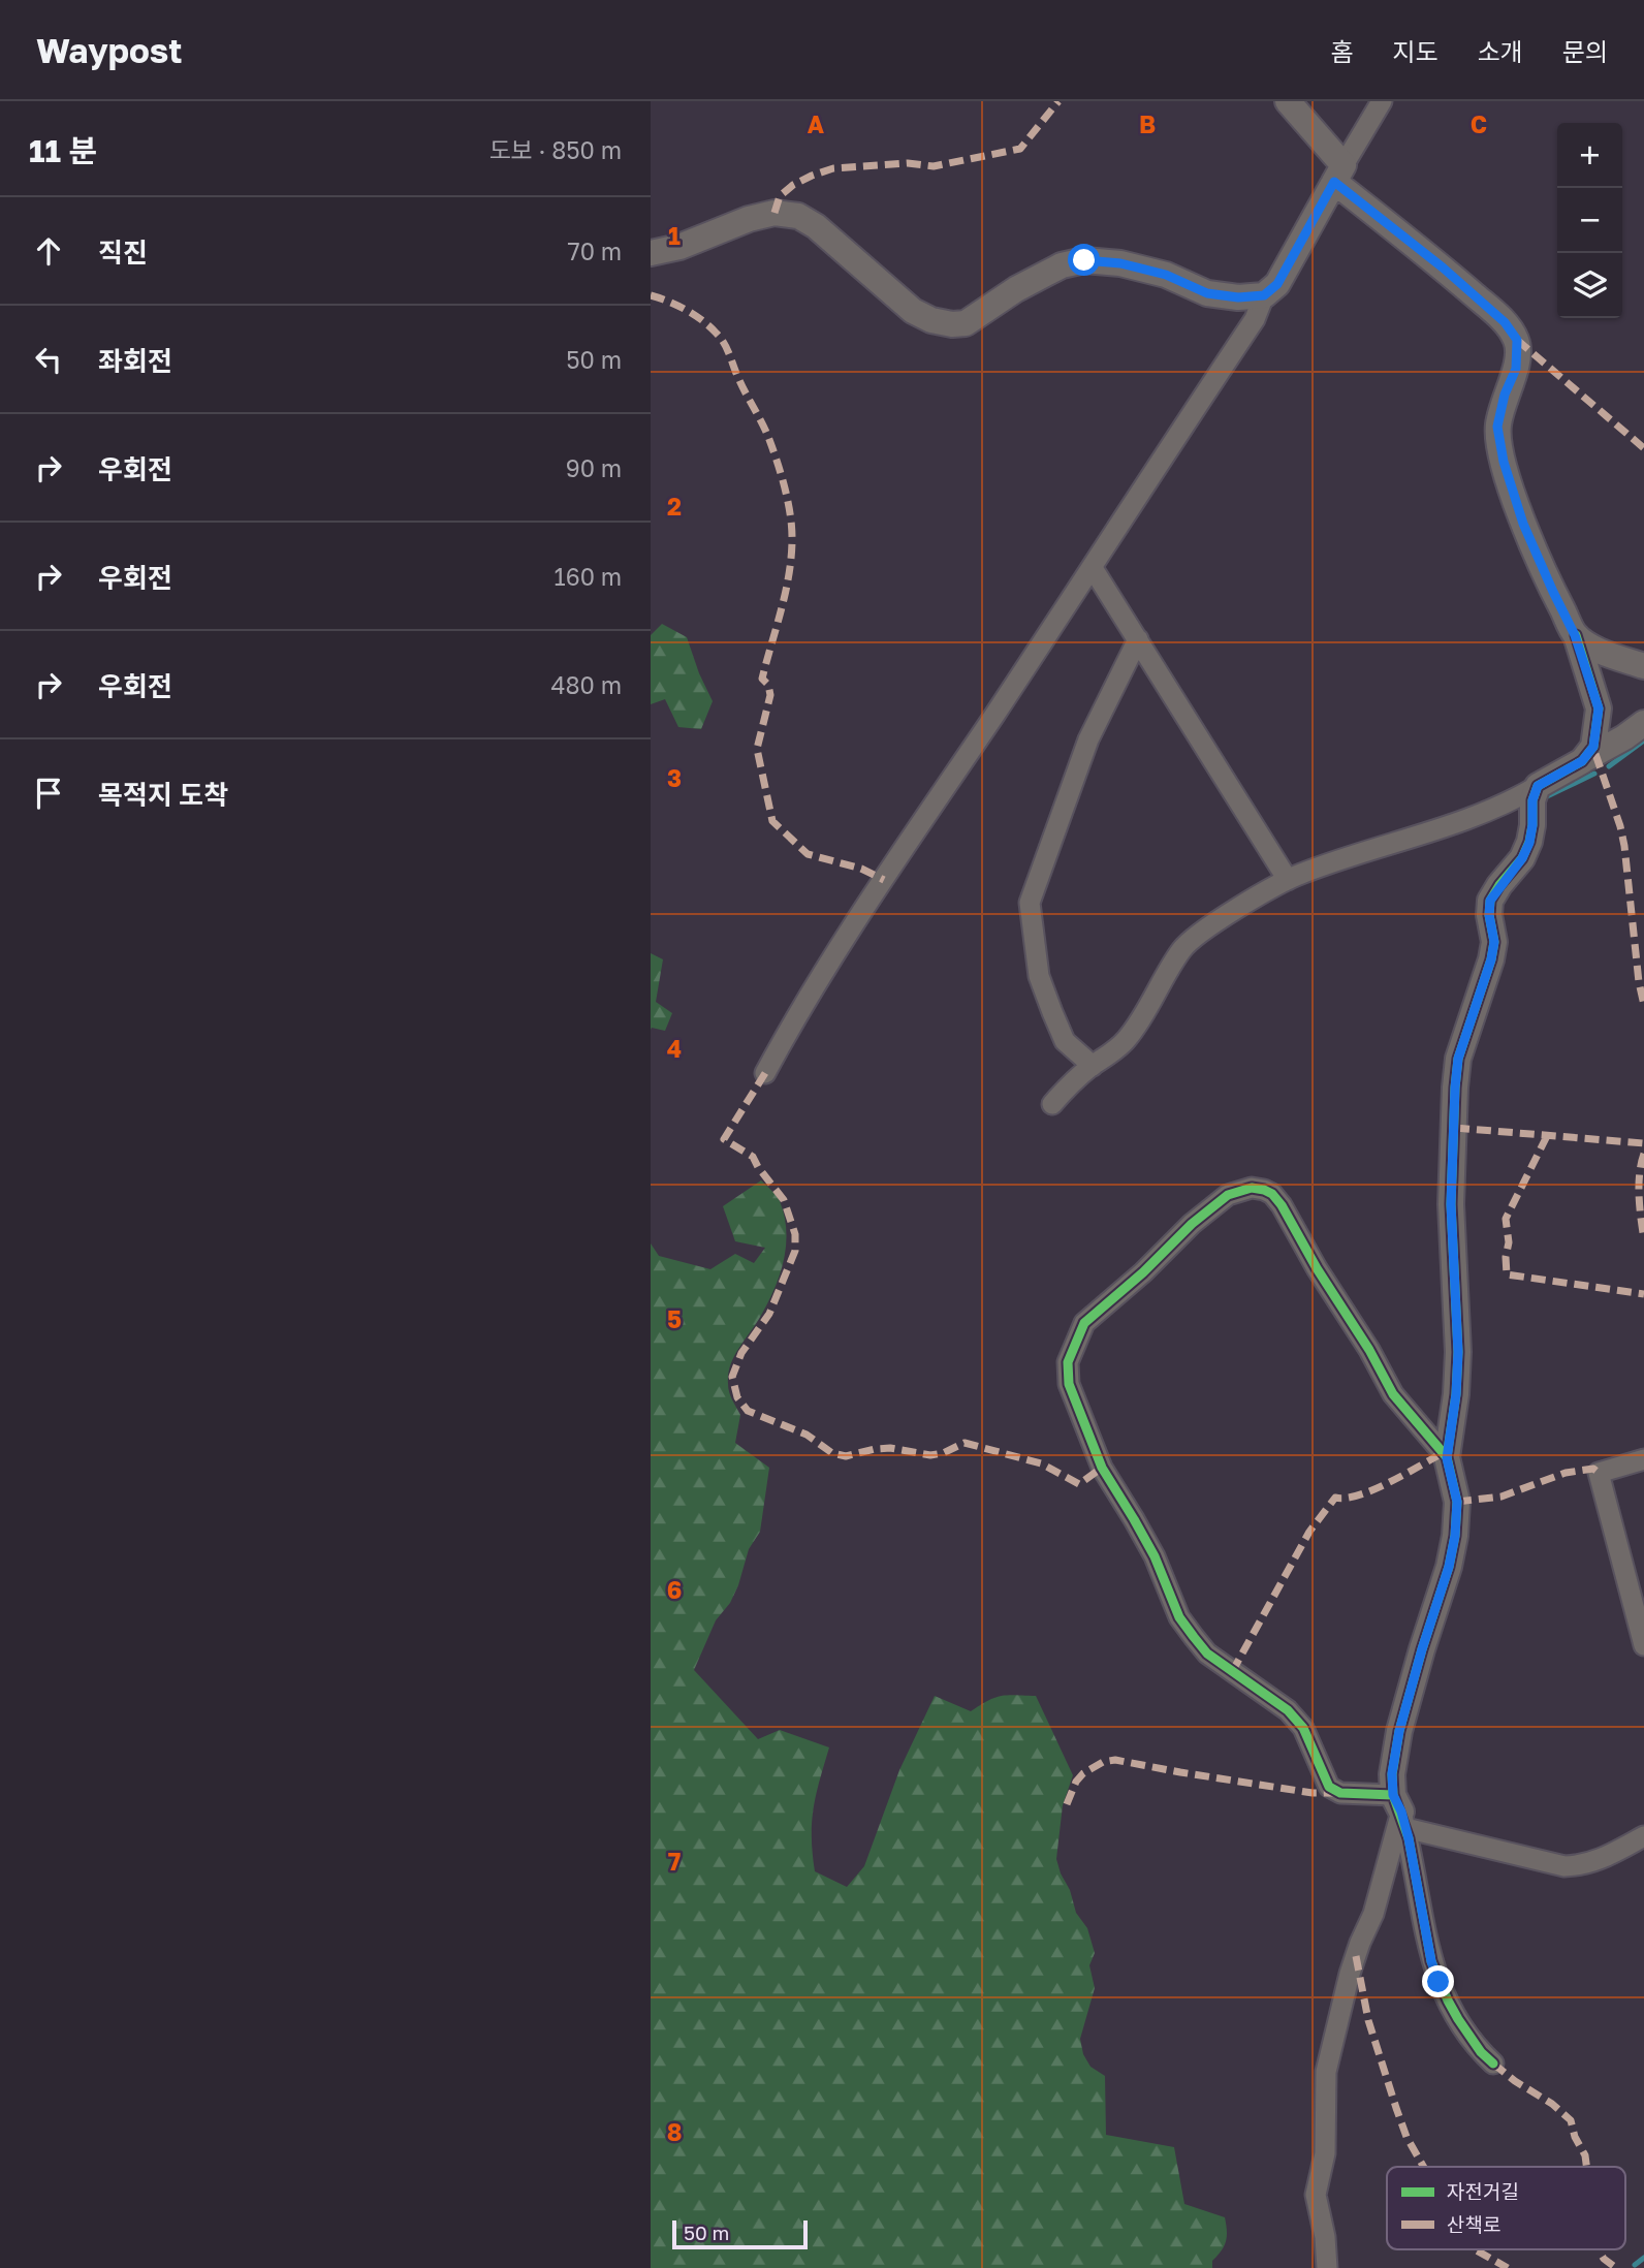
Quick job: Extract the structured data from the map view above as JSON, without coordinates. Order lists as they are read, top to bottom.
{
  "legend": ["자전거길", "산책로"],
  "scale_bar": "50 m",
  "page": {
    "header": "Waypost",
    "nav": [
      "홈",
      "지도",
      "소개",
      "문의"
    ],
    "heading": ["11 분", "도보 · 850 m"],
    "map_buttons": ["+", "−"],
    "list": [
      ["직진", "70 m"],
      ["좌회전", "50 m"],
      ["우회전", "90 m"],
      ["우회전", "160 m"],
      ["우회전", "480 m"],
      "목적지 도착"
    ],
    "scale": "50 m"
  },
  "grid": {
    "columns": ["A", "B", "C"],
    "rows": [
      "1",
      "2",
      "3",
      "4",
      "5",
      "6",
      "7",
      "8"
    ]
  }
}
